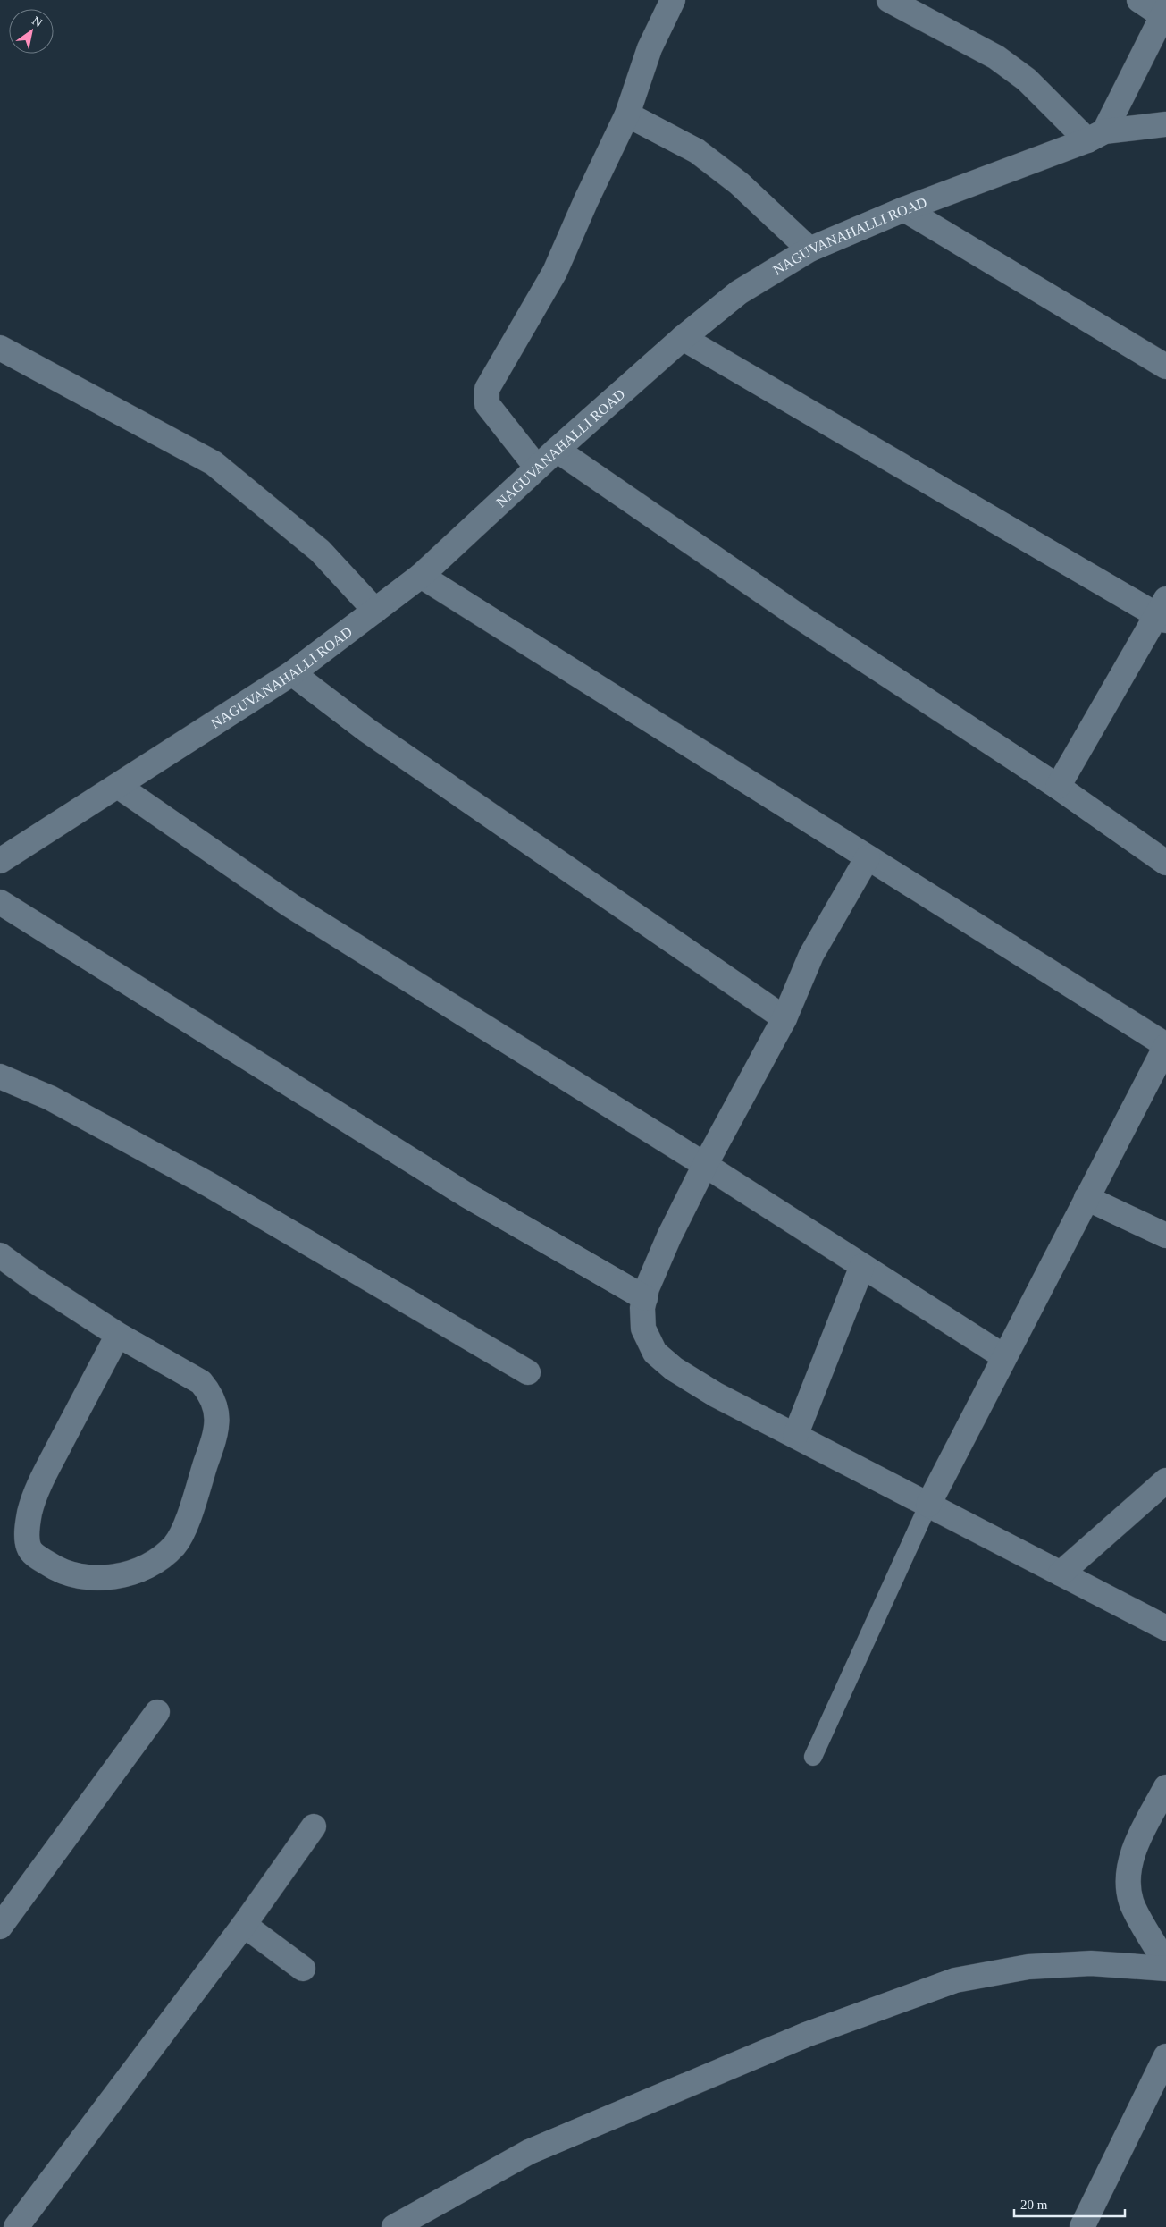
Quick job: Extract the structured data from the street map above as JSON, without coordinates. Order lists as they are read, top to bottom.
{
  "streets": {
    "street": ["NAGUVANAHALLI ROAD"]
  },
  "scale_bar": "20 m",
  "north": "top right"
}
